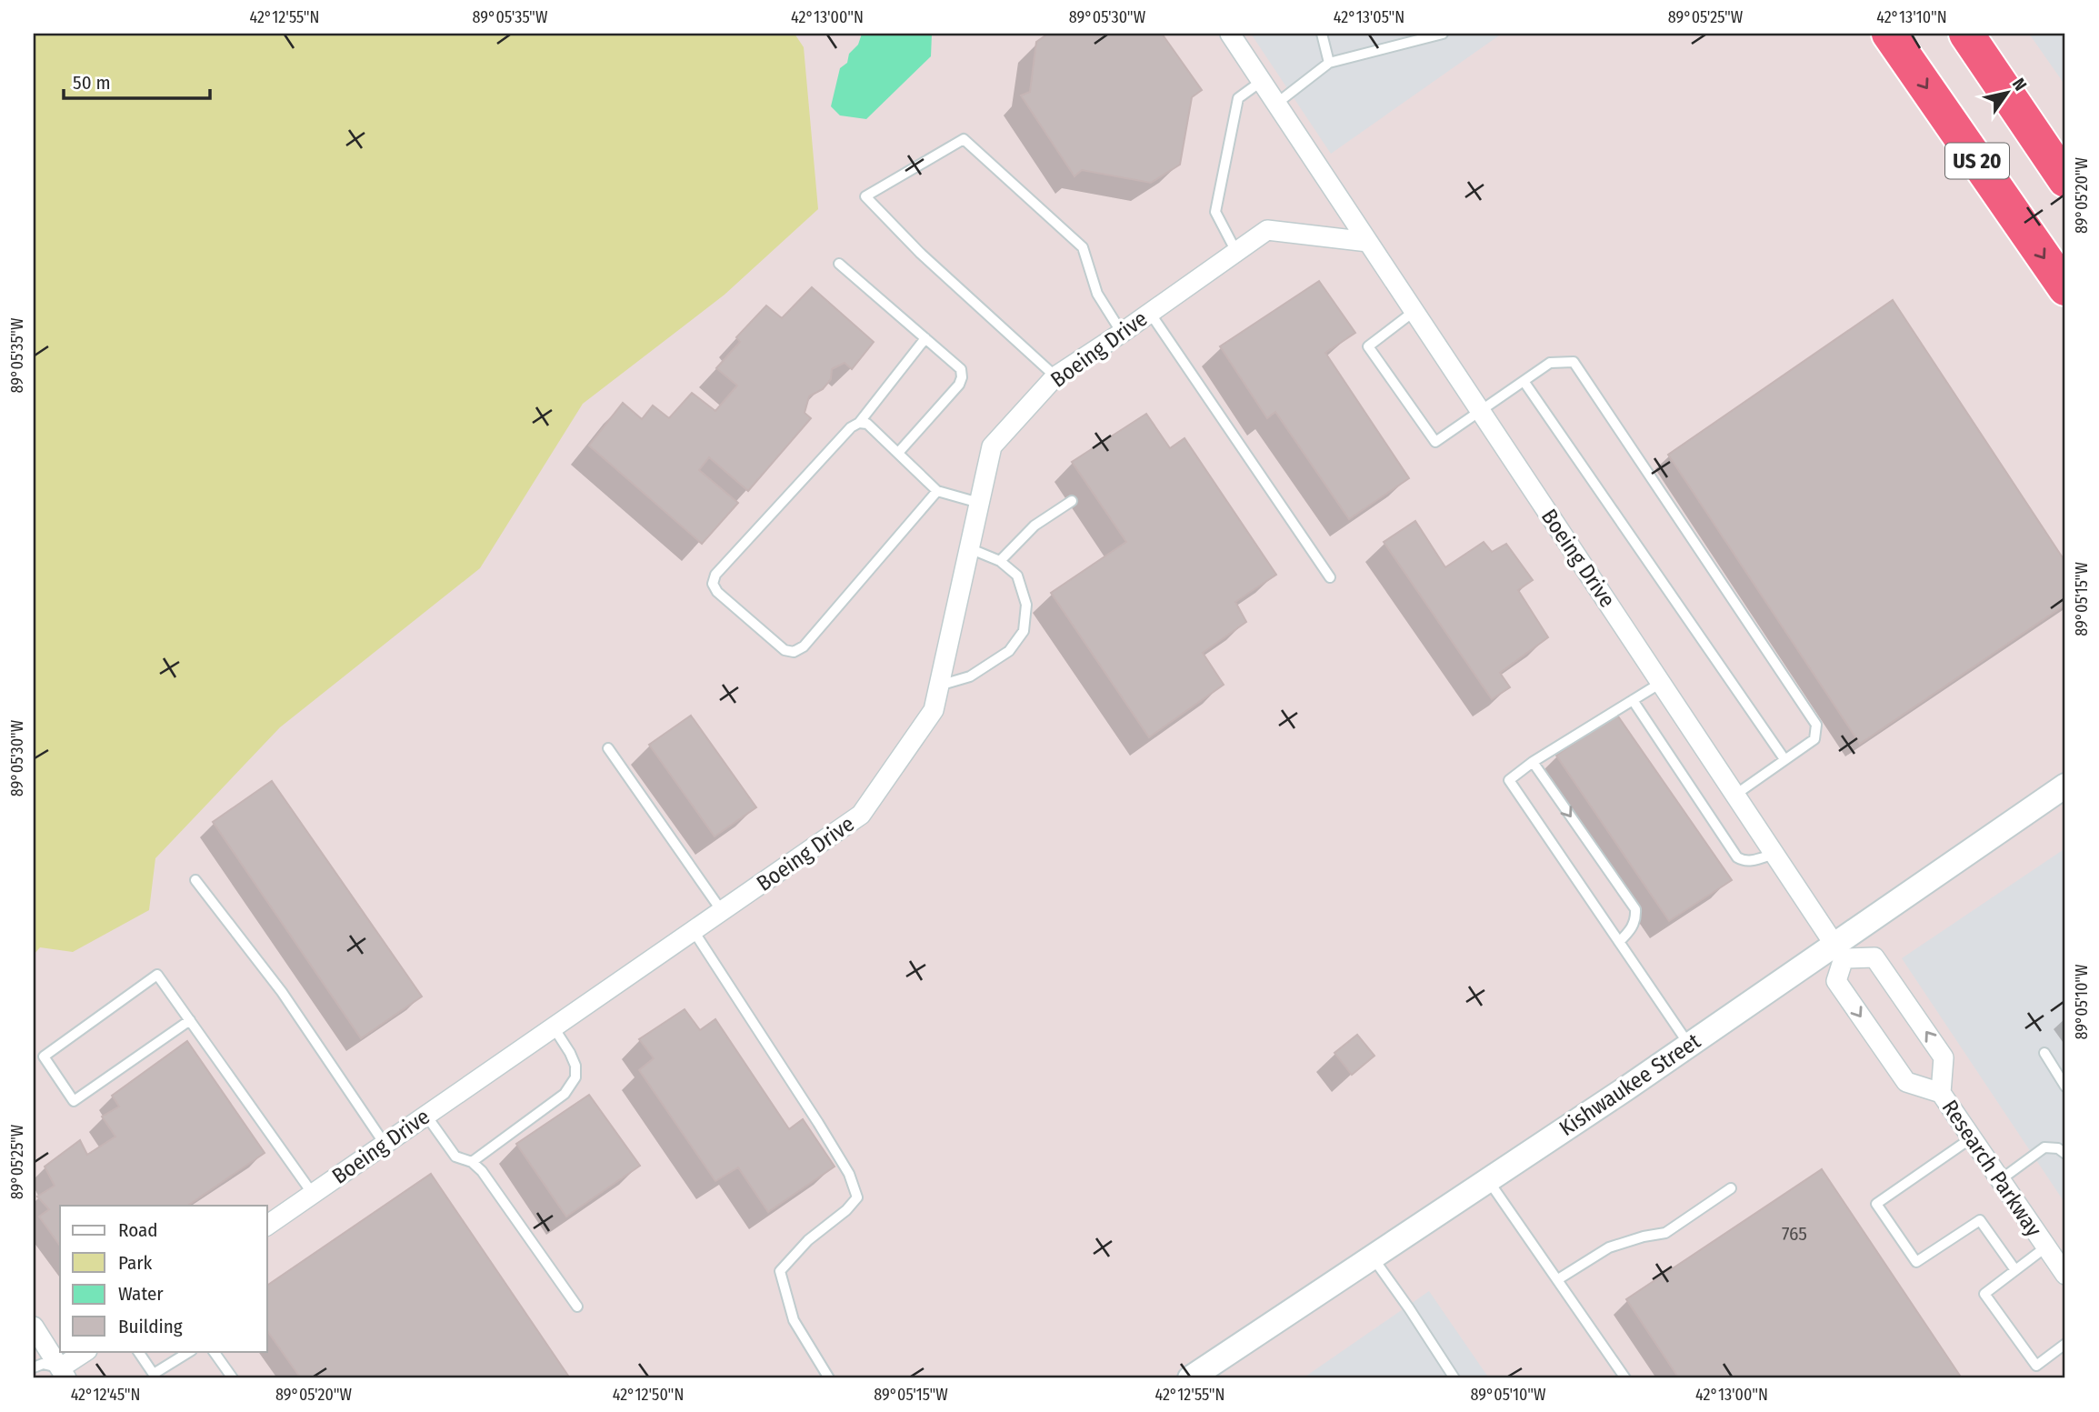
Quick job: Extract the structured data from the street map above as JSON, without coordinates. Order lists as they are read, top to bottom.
{
  "streets": {
    "highway": ["US 20"],
    "street": ["Boeing Drive", "Kishwaukee Street", "Research Parkway"]
  },
  "crossings": [
    ["Boeing Drive", "Kishwaukee Street"],
    ["Boeing Drive", "Research Parkway"],
    ["Kishwaukee Street", "Research Parkway"]
  ],
  "house_numbers": ["765"],
  "legend": [
    "Road",
    "Park",
    "Water",
    "Building"
  ],
  "scale_bar": "50 m",
  "north": "top right",
  "coordinates": [
    "42°12'55\"N",
    "89°05'35\"W",
    "42°13'00\"N",
    "89°05'30\"W",
    "42°13'05\"N",
    "89°05'25\"W",
    "42°13'10\"N",
    "89°05'20\"W",
    "89°05'15\"W",
    "89°05'10\"W",
    "42°12'45\"N",
    "42°12'50\"N"
  ]
}
